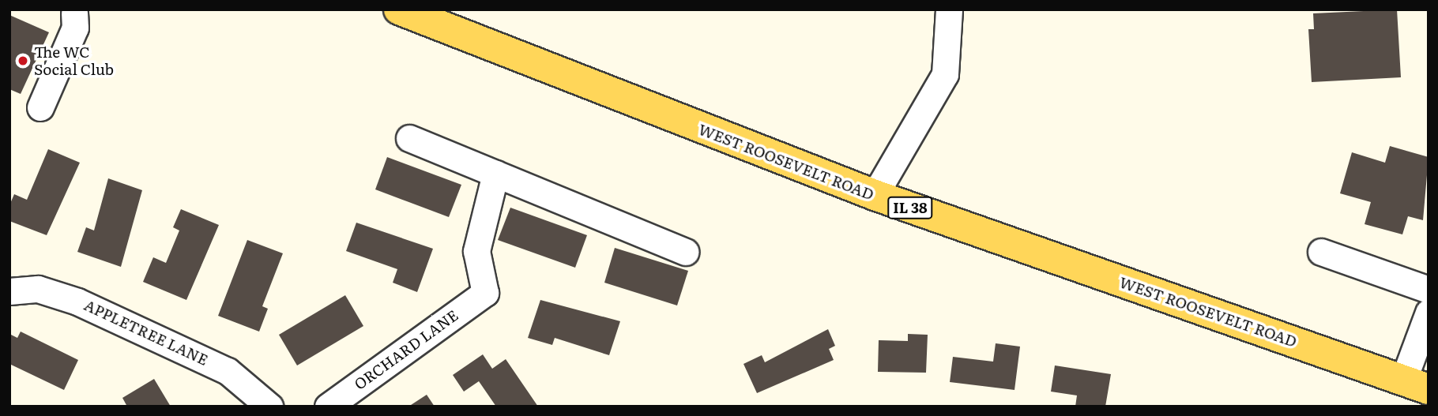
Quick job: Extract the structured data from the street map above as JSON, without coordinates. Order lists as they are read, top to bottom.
{
  "streets": {
    "main road": ["WEST ROOSEVELT ROAD", "IL 38"],
    "street": ["APPLETREE LANE", "ORCHARD LANE"]
  },
  "places": ["The WC Social Club"]
}
